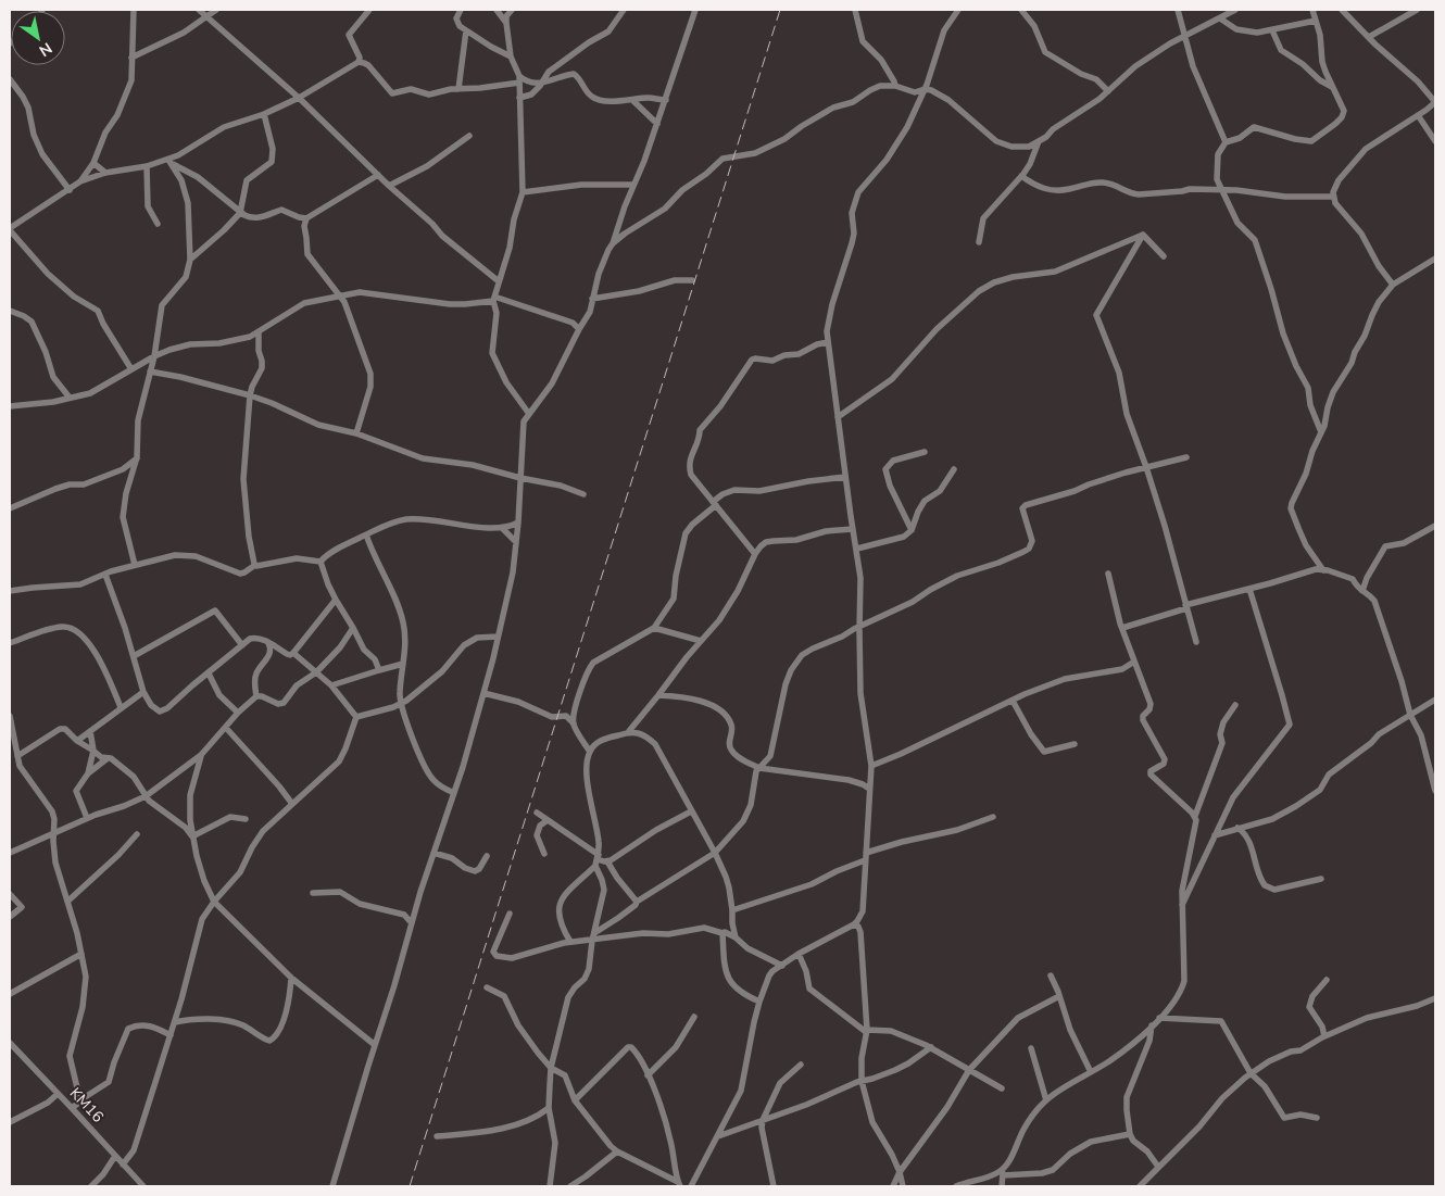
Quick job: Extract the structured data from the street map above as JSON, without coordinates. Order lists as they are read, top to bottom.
{
  "streets": {
    "street": ["KM16"]
  },
  "north": "bottom right"
}
